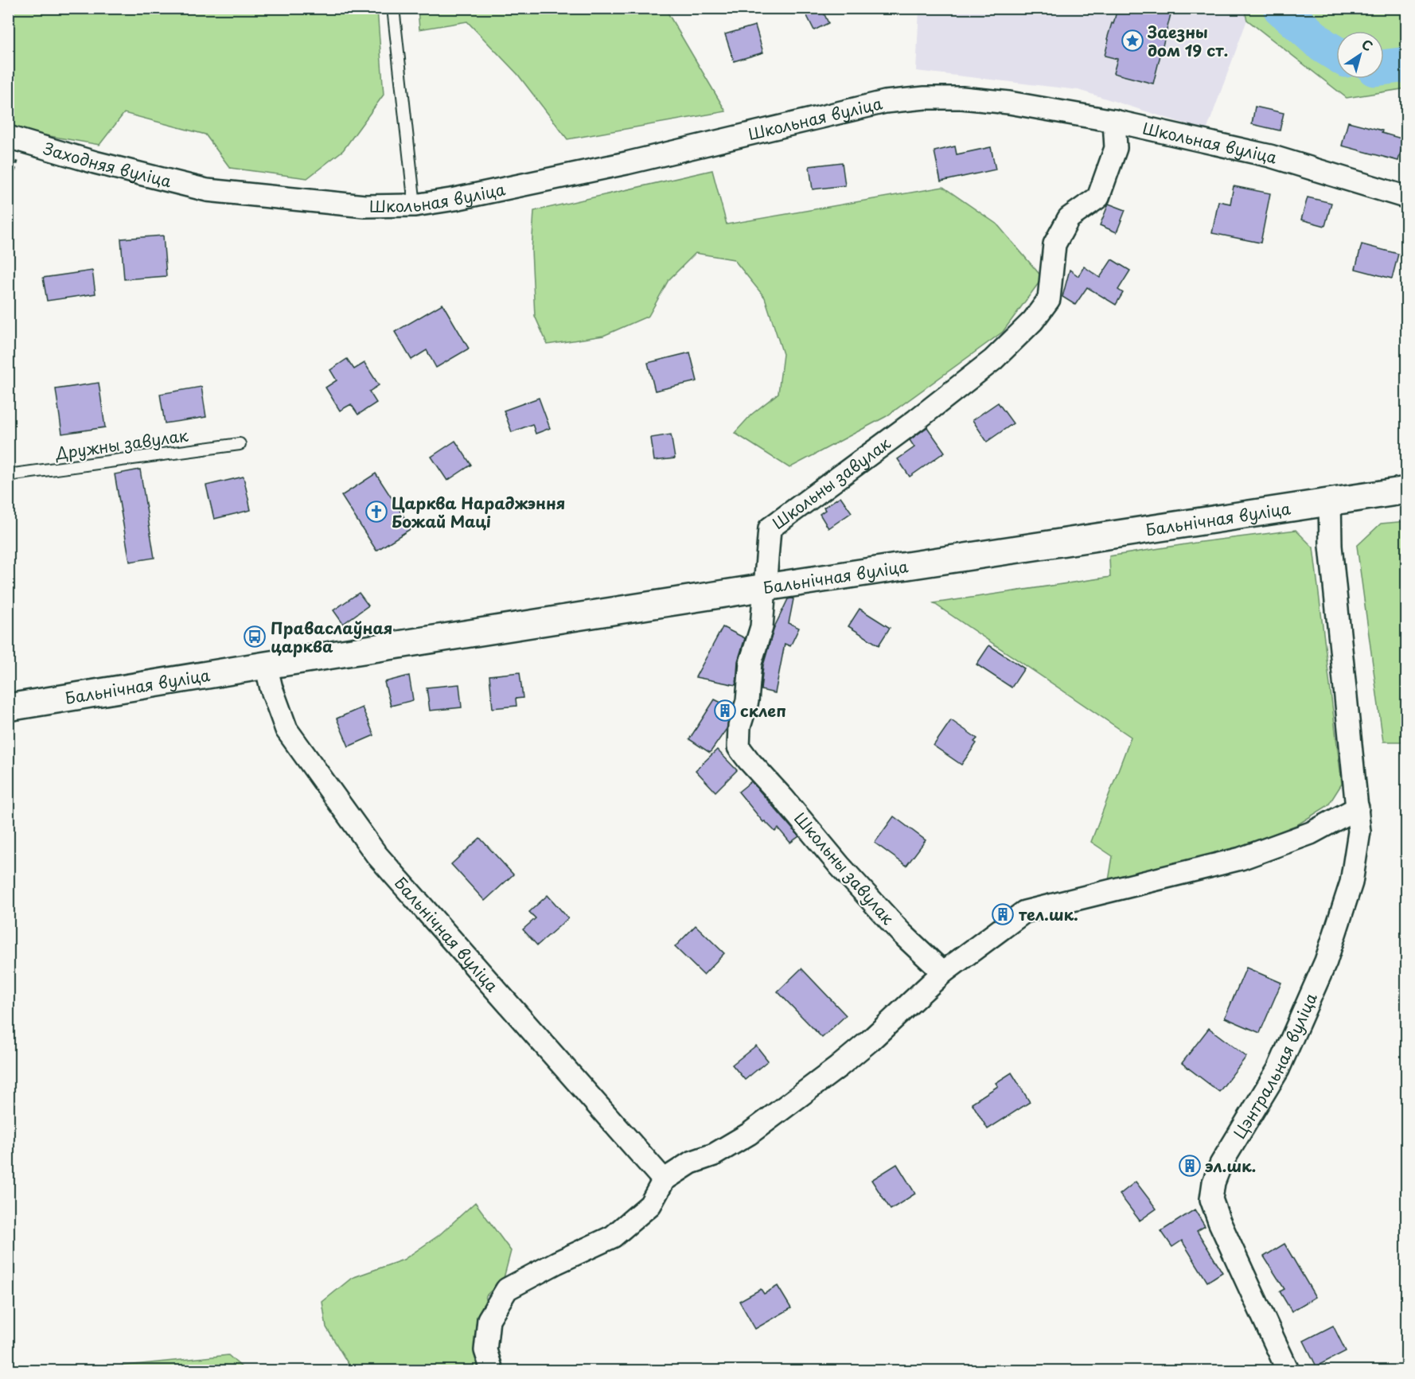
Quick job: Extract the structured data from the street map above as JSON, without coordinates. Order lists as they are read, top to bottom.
{
  "streets": {
    "street": [
      "Школьная вуліца",
      "Заходняя вуліца",
      "Школьны завулак",
      "Бальнічная вуліца",
      "Цэнтральная вуліца"
    ],
    "lane": ["Дружны завулак"]
  },
  "crossings": [
    ["Школьная вуліца", "Заходняя вуліца"],
    ["Школьная вуліца", "Школьны завулак"],
    ["Школьны завулак", "Бальнічная вуліца"],
    ["Бальнічная вуліца", "Цэнтральная вуліца"]
  ],
  "places": {
    "place": ["Заезны дом 19 ст."],
    "church": ["Царква Нараджэння Божай Маці"],
    "bus stop": ["Праваслаўная царква"],
    "building": ["склеп", "тел.шк.", "эл.шк."]
  },
  "north": "top right"
}
